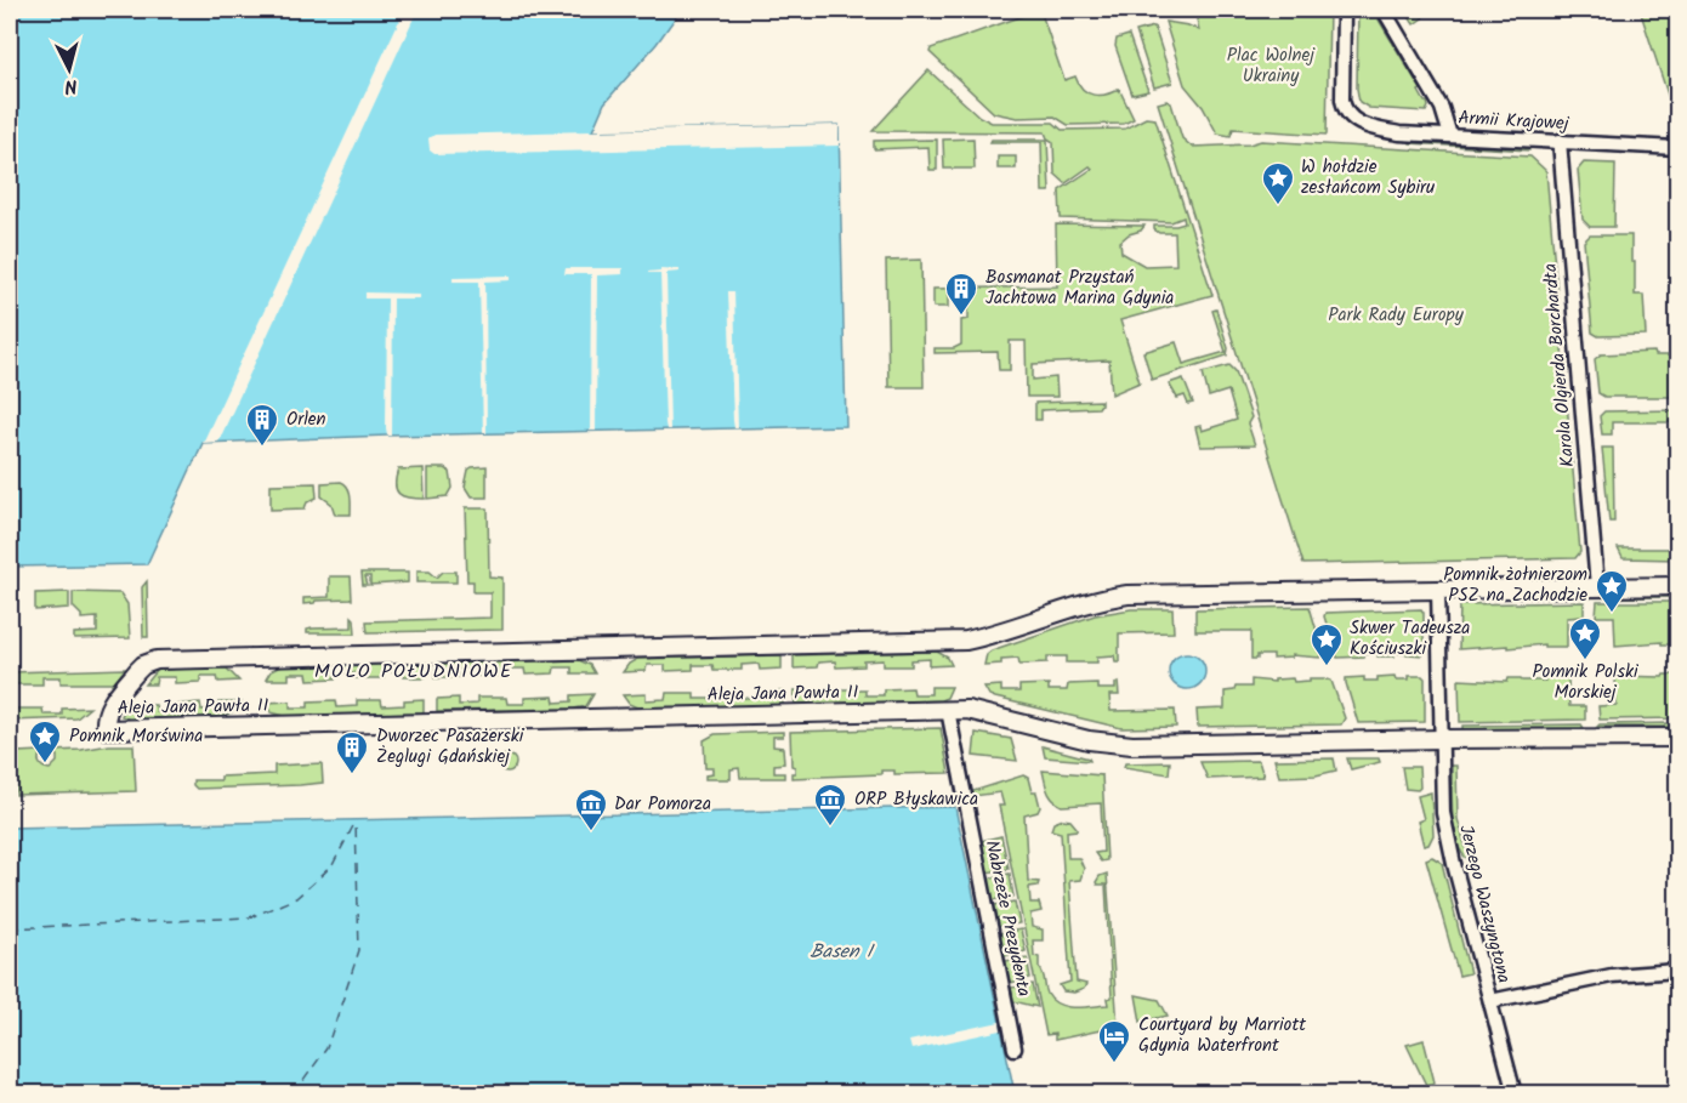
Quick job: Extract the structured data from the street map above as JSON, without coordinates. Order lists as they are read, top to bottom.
{
  "streets": {
    "street": [
      "Armii Krajowej",
      "Karola Olgierda Borchardta",
      "Aleja Jana Pawła II",
      "Jerzego Waszyngtona",
      "Nabrzeże Prezydenta"
    ]
  },
  "crossings": [
    ["Armii Krajowej", "Karola Olgierda Borchardta"],
    ["Aleja Jana Pawła II", "Jerzego Waszyngtona"],
    ["Aleja Jana Pawła II", "Nabrzeże Prezydenta"]
  ],
  "districts": ["MOLO POŁUDNIOWE"],
  "water": ["Basen I"],
  "parks": ["Plac Wolnej Ukrainy", "Park Rady Europy"],
  "places": {
    "place": [
      "W hołdzie zesłańcom Sybiru",
      "Pomnik żołnierzom PSZ na Zachodzie",
      "Pomnik Polski Morskiej",
      "Skwer Tadeusza Kościuszki",
      "Pomnik Morświna"
    ],
    "building": ["Bosmanat Przystań Jachtowa Marina Gdynia", "Orlen", "Dworzec Pasażerski Żeglugi Gdańskiej"],
    "museum": ["ORP Błyskawica", "Dar Pomorza"],
    "hotel": ["Courtyard by Marriott Gdynia Waterfront"]
  },
  "north": "bottom"
}
